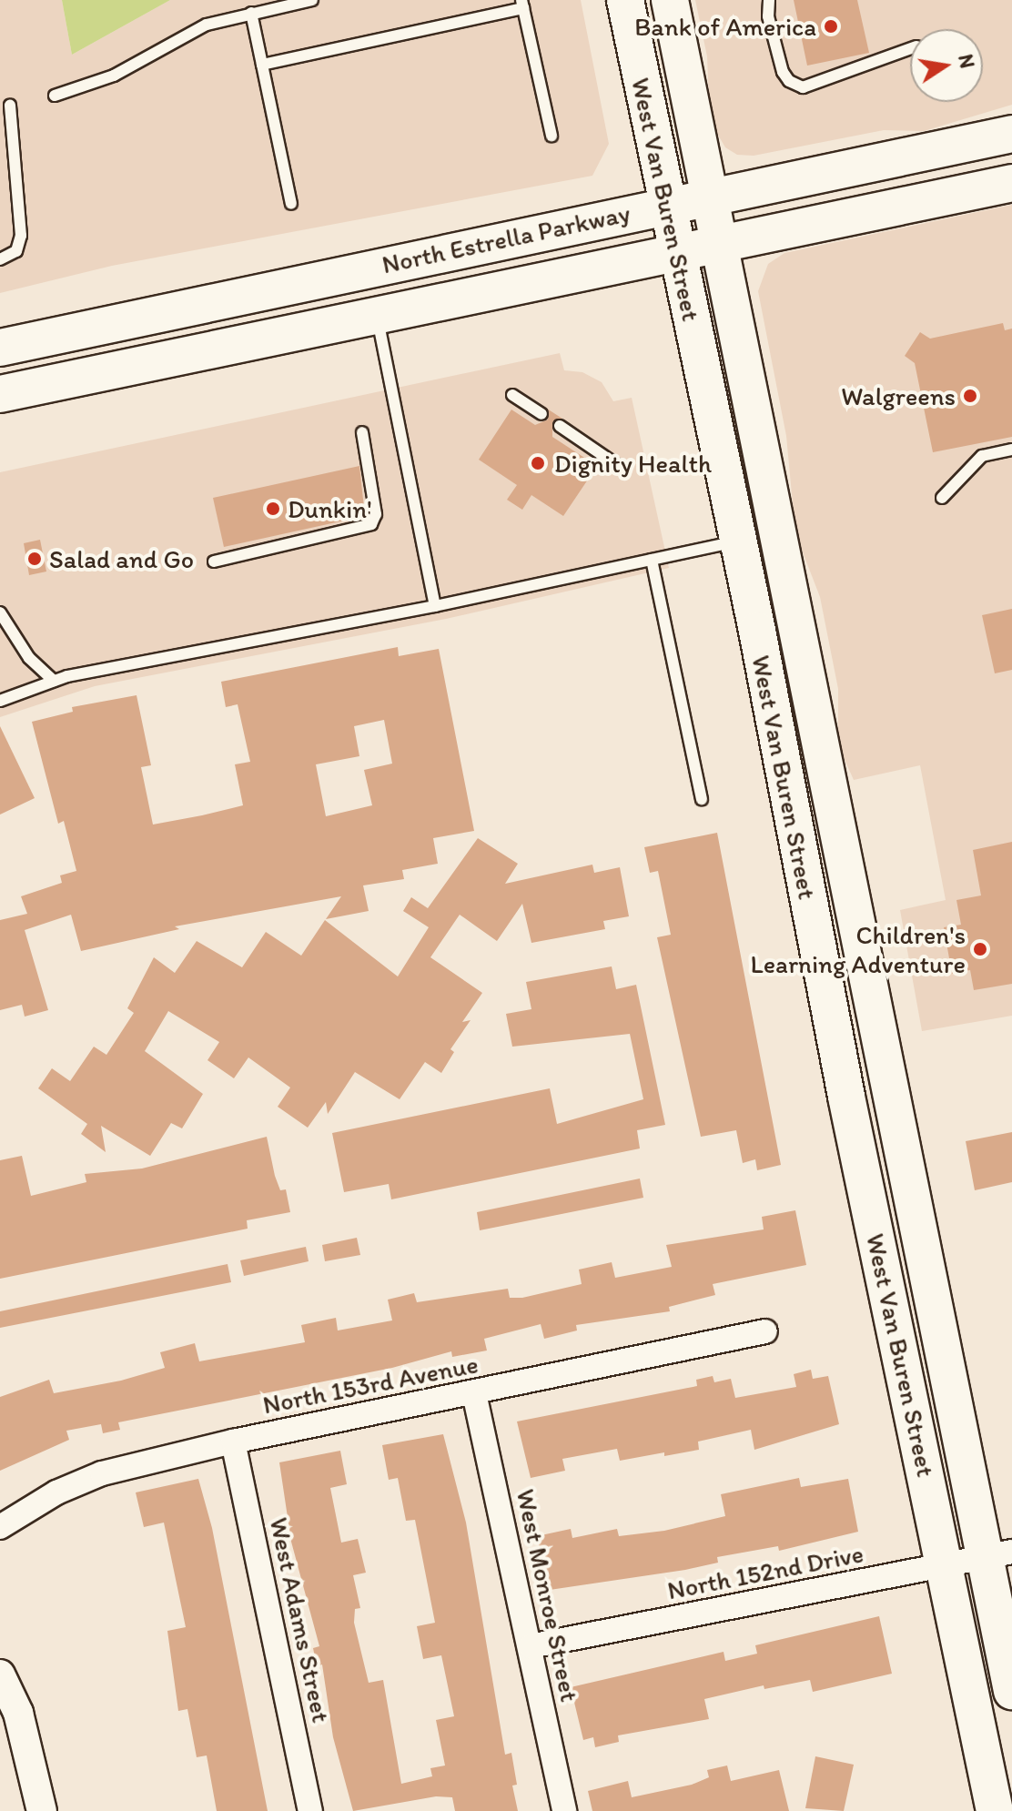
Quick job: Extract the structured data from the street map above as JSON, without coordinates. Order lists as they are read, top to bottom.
{
  "streets": {
    "main road": ["West Van Buren Street", "North Estrella Parkway"],
    "street": [
      "North 153rd Avenue",
      "North 152nd Drive",
      "West Monroe Street",
      "West Adams Street"
    ]
  },
  "crossings": [
    ["West Van Buren Street", "North Estrella Parkway"],
    ["West Van Buren Street", "North 152nd Drive"],
    ["North 153rd Avenue", "West Monroe Street"],
    ["North 153rd Avenue", "West Adams Street"],
    ["North 152nd Drive", "West Monroe Street"]
  ],
  "places": [
    "Bank of America",
    "Walgreens",
    "Dignity Health",
    "Dunkin'",
    "Salad and Go",
    "Children's Learning Adventure"
  ],
  "north": "right"
}
